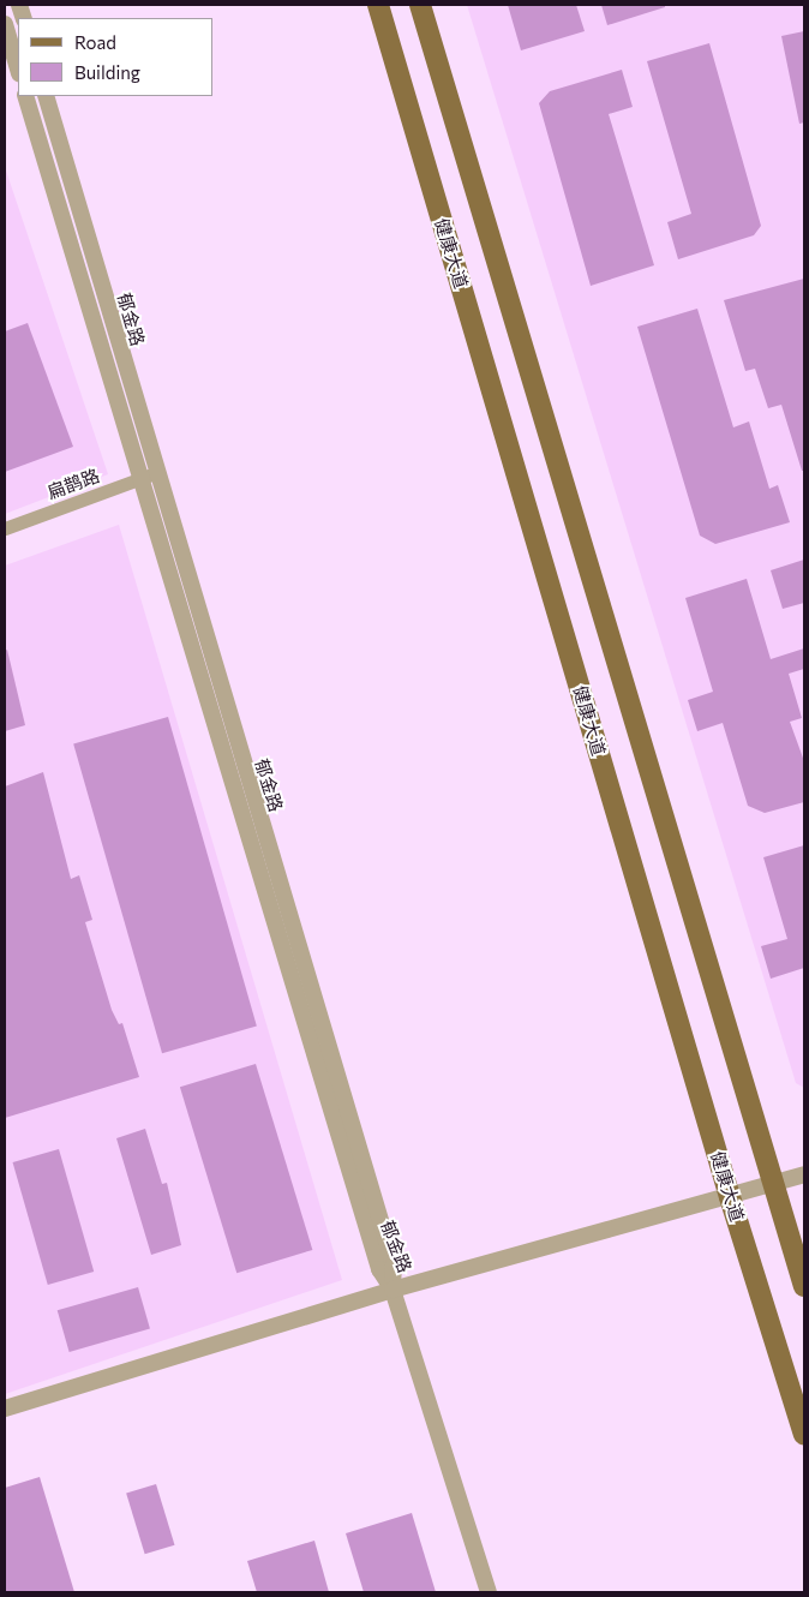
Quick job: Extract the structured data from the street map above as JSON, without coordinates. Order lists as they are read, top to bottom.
{
  "streets": {
    "main road": ["健康大道"],
    "street": ["郁金路", "扁鹊路"]
  },
  "crossings": [
    ["郁金路", "扁鹊路"]
  ],
  "legend": ["Road", "Building"]
}
